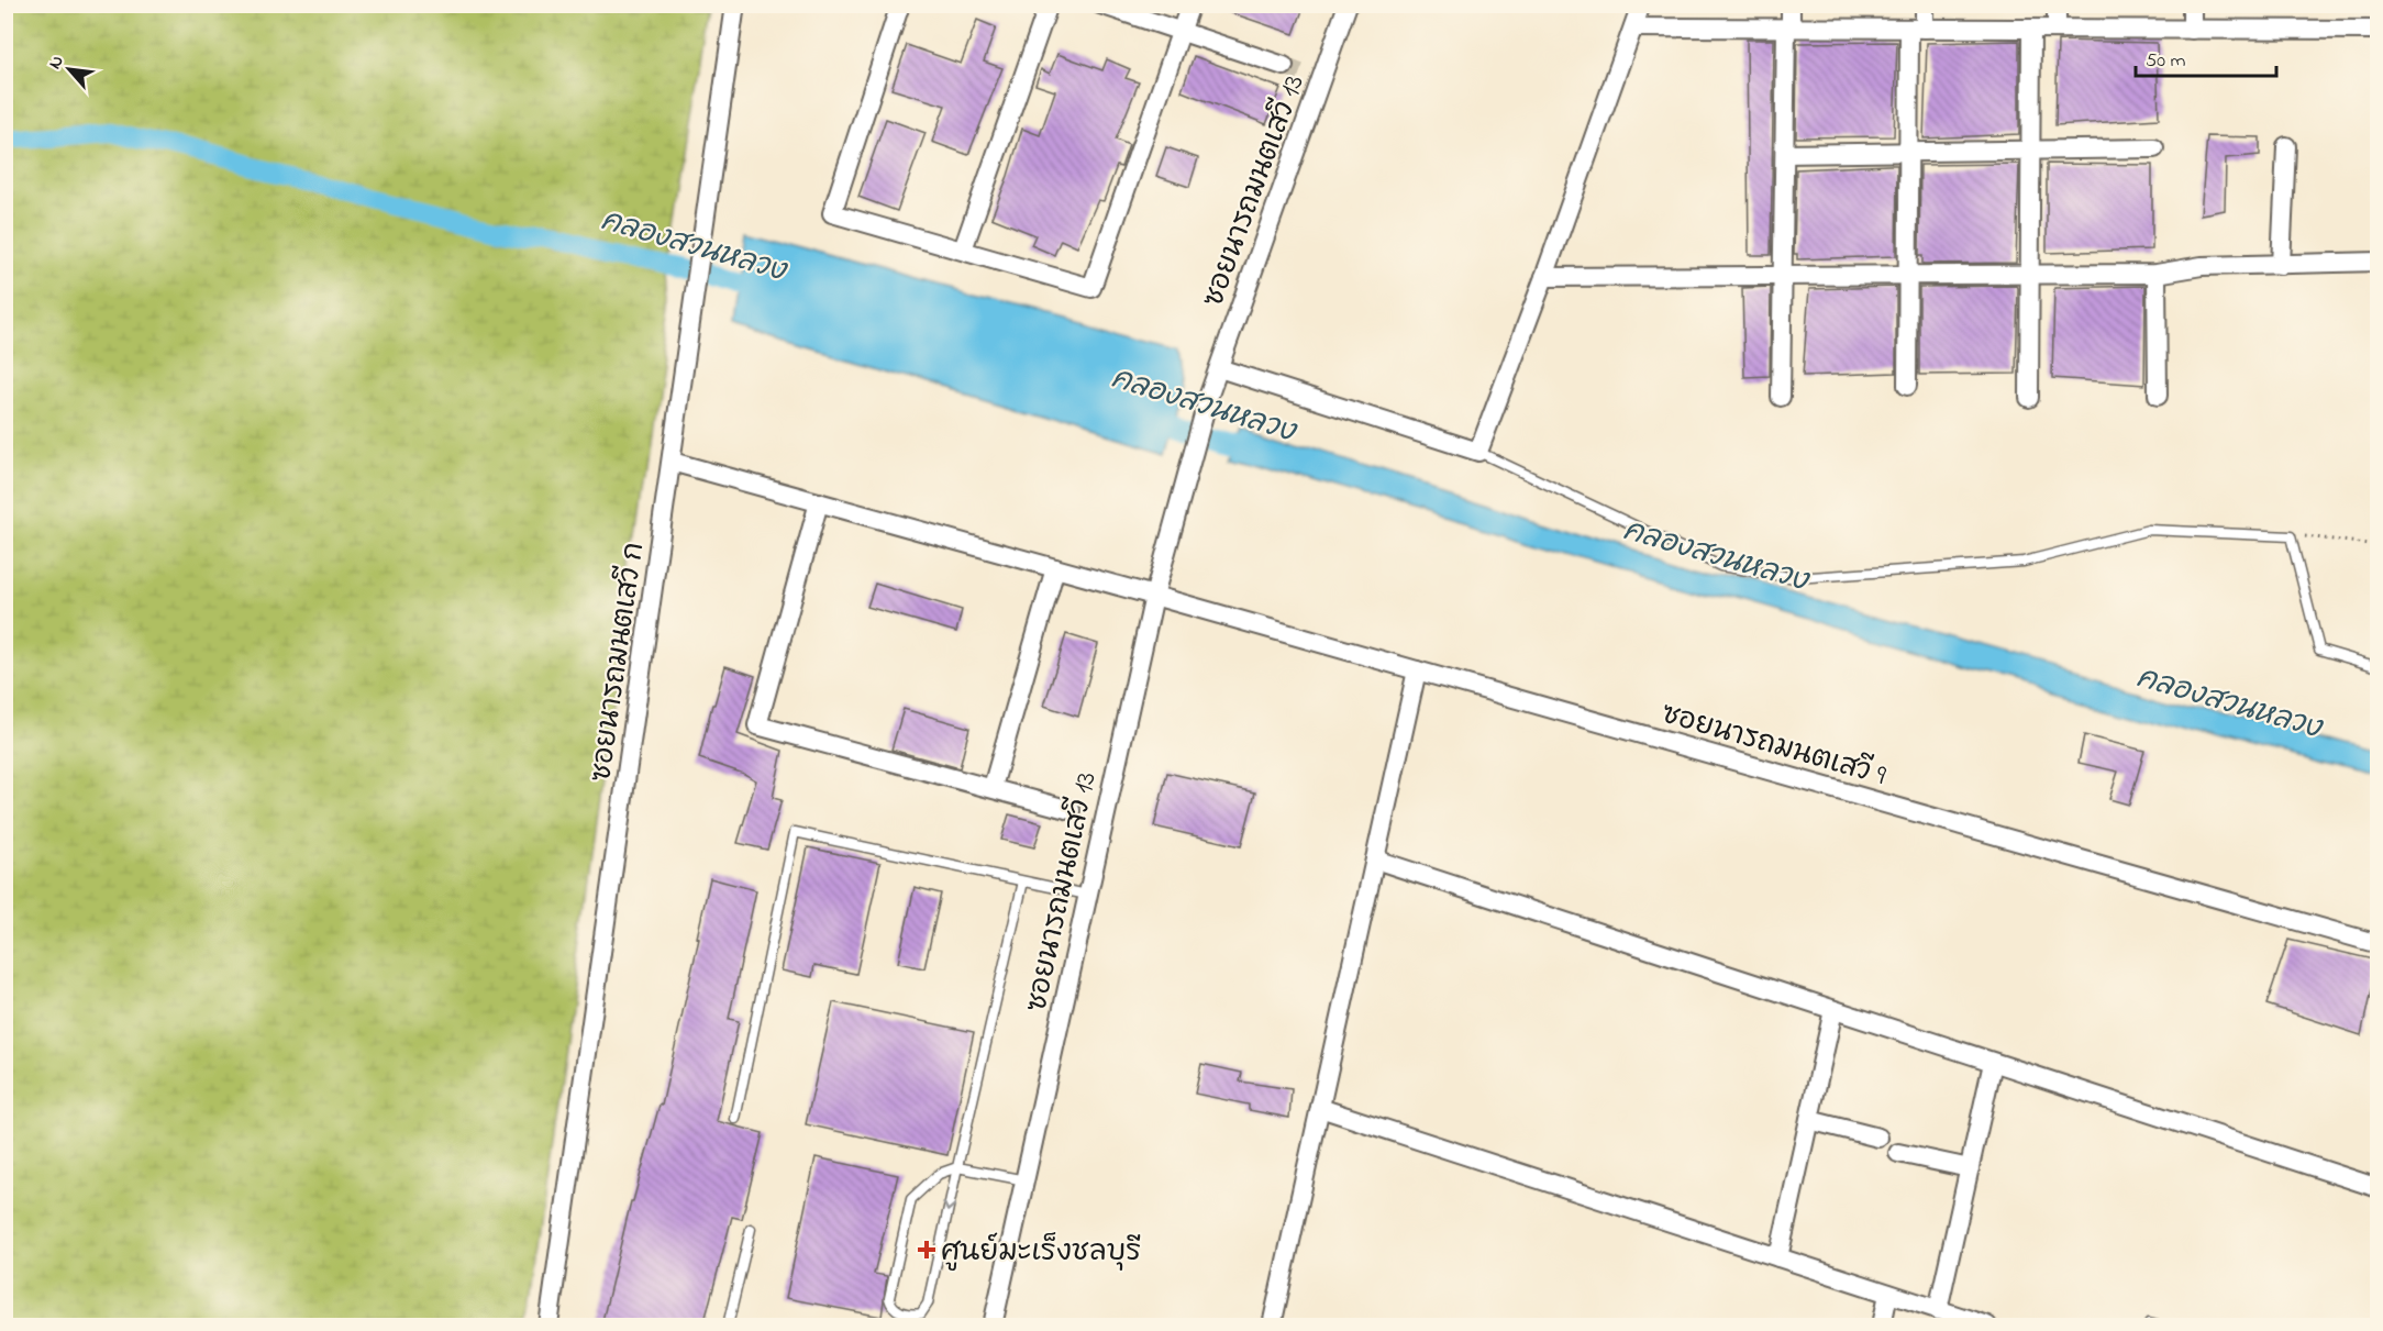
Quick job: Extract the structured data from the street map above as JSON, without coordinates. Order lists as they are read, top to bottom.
{
  "streets": {
    "street": ["ซอยนารถมนตเสวี 13", "ซอยนารถมนตเสวี ก", "ซอยนารถมนตเสวี 9"]
  },
  "crossings": [
    ["ซอยนารถมนตเสวี 13", "ซอยนารถมนตเสวี 9"],
    ["ซอยนารถมนตเสวี ก", "ซอยนารถมนตเสวี 9"]
  ],
  "water": ["คลองสวนหลวง"],
  "places": {
    "health": ["ศูนย์มะเร็งชลบุรี"]
  },
  "scale_bar": "50 m",
  "north": "top left"
}
